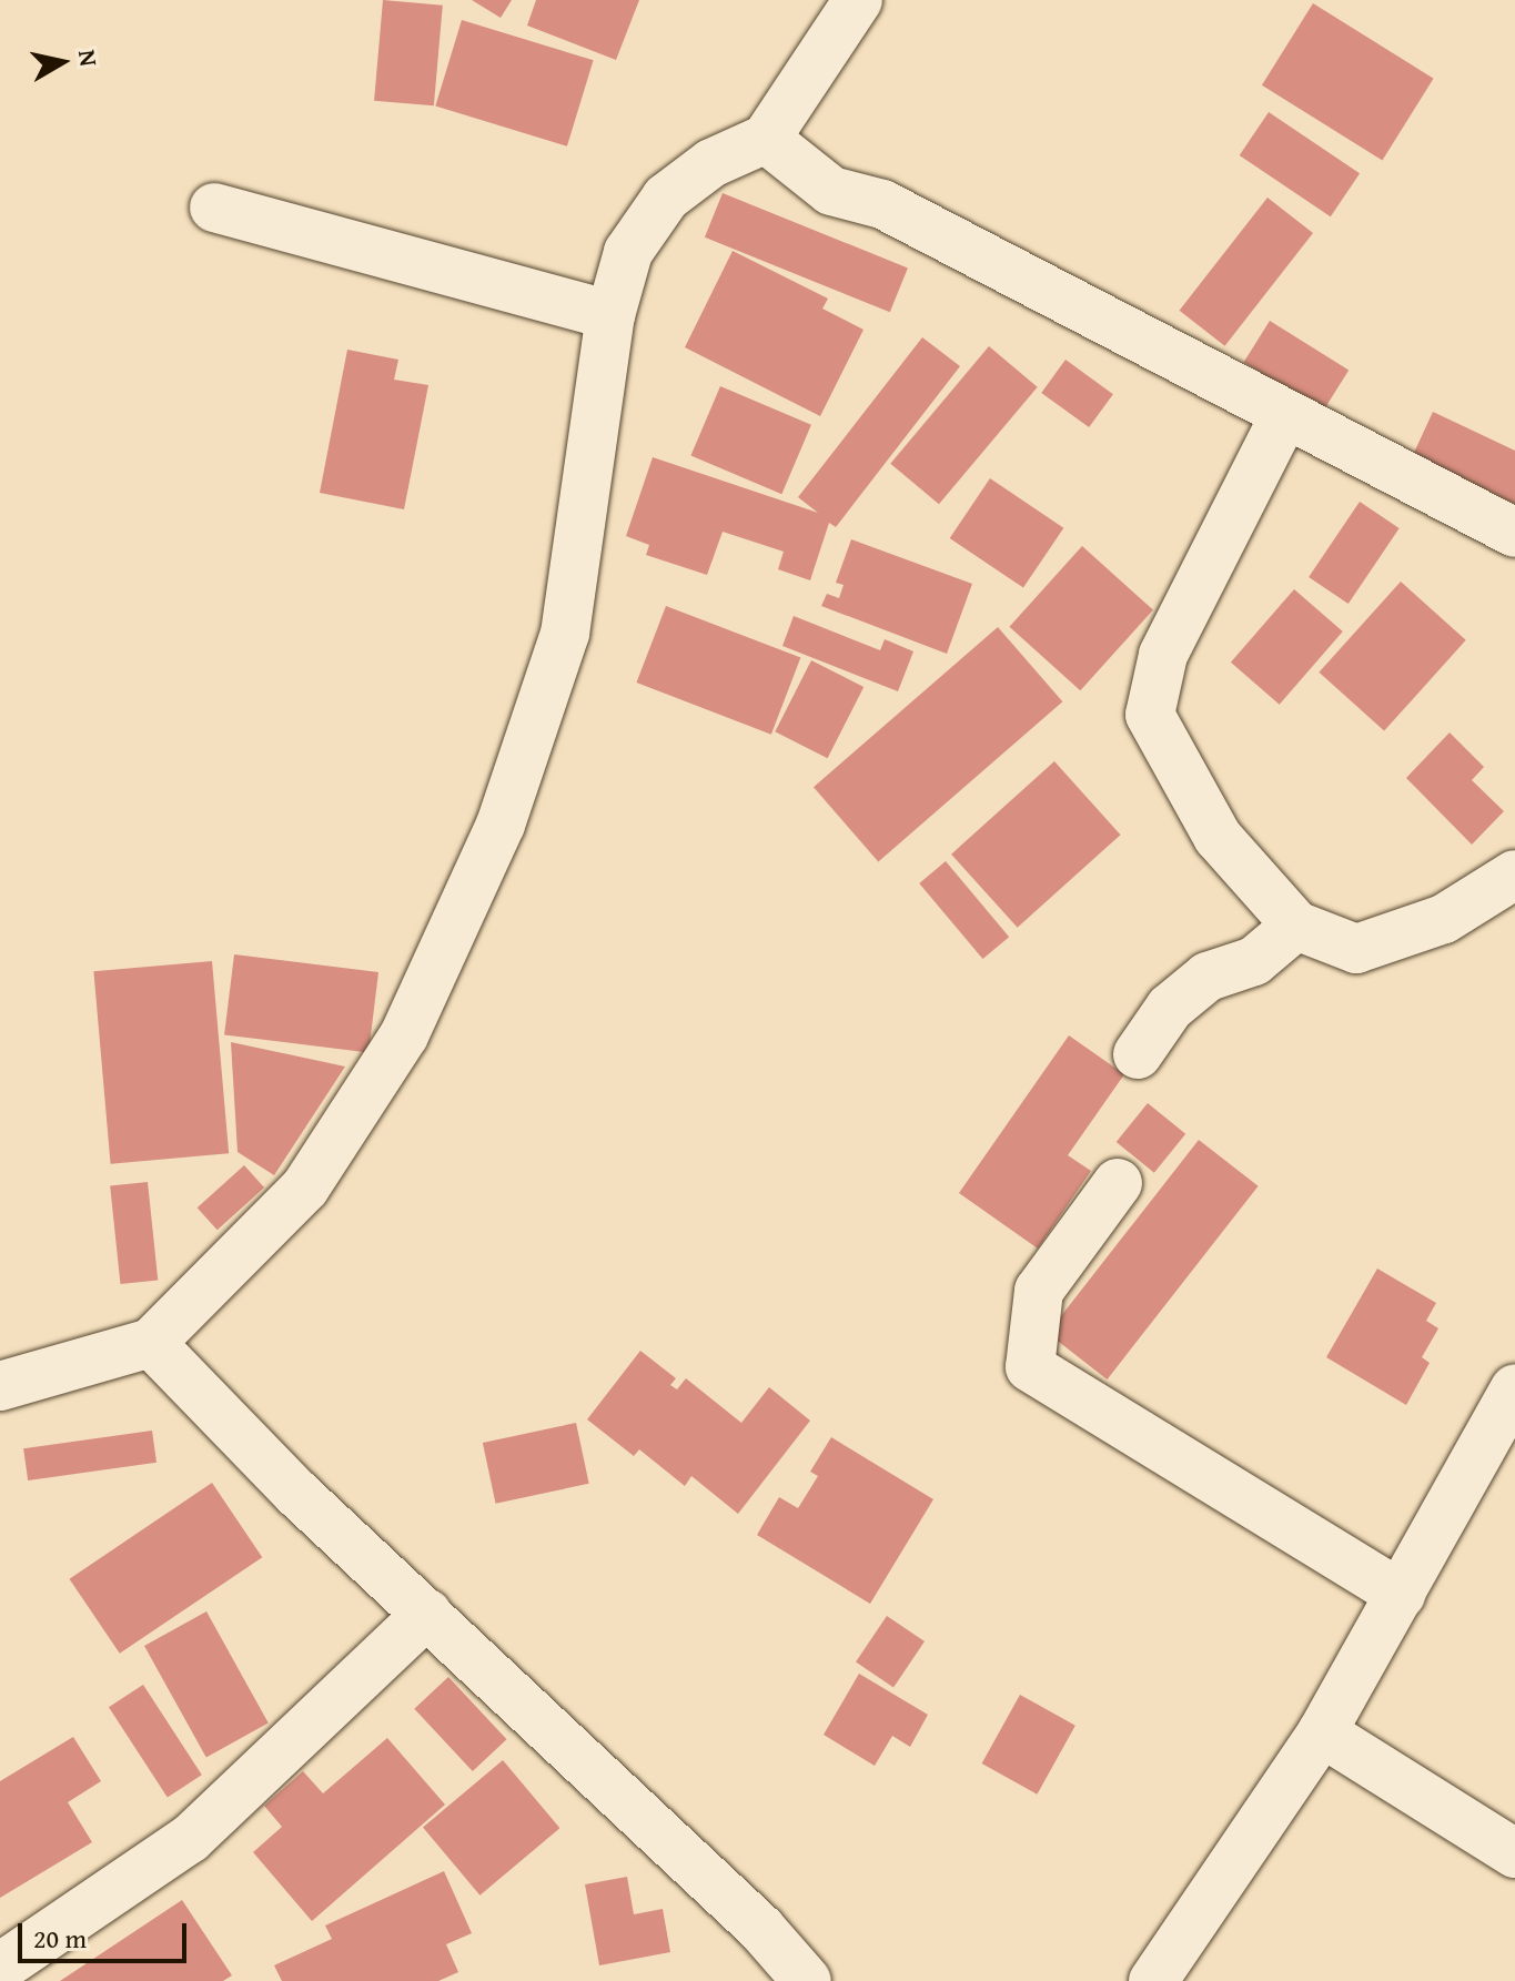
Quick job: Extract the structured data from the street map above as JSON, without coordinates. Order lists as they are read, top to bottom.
{
  "scale_bar": "20 m",
  "north": "right"
}
